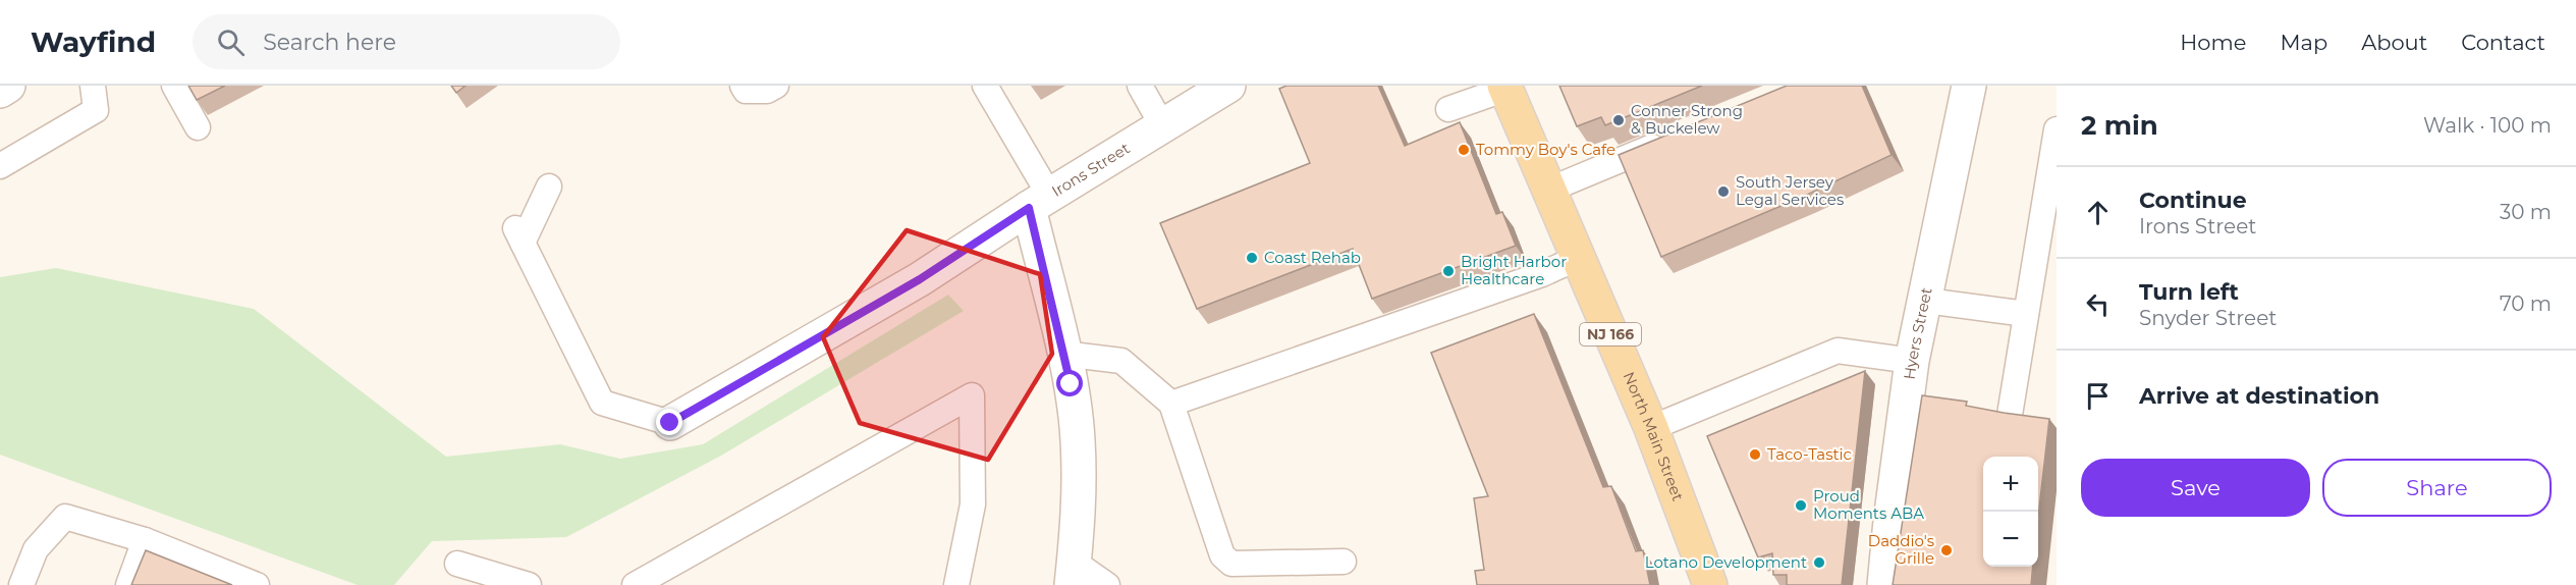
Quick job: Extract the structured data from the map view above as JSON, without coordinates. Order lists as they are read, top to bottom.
{
  "streets": {
    "main road": ["NJ 166", "North Main Street"],
    "street": ["Irons Street", "Hyers Street"]
  },
  "places": [
    "Conner Strong & Buckelew",
    "Tommy Boy's Cafe",
    "South Jersey Legal Services",
    "Coast Rehab",
    "Bright Harbor Healthcare",
    "Taco-Tastic",
    "Proud Moments ABA",
    "Daddio's Grille",
    "Lotano Development"
  ],
  "page": {
    "header": "Wayfind",
    "search": "Search here",
    "nav": [
      "Home",
      "Map",
      "About",
      "Contact"
    ],
    "heading": ["2 min", "Walk · 100 m"],
    "list": [
      ["Continue", "Irons Street", "30 m"],
      ["Turn left", "Snyder Street", "70 m"],
      "Arrive at destination"
    ],
    "buttons": ["Save", "Share"],
    "map_buttons": ["+", "−"]
  }
}
